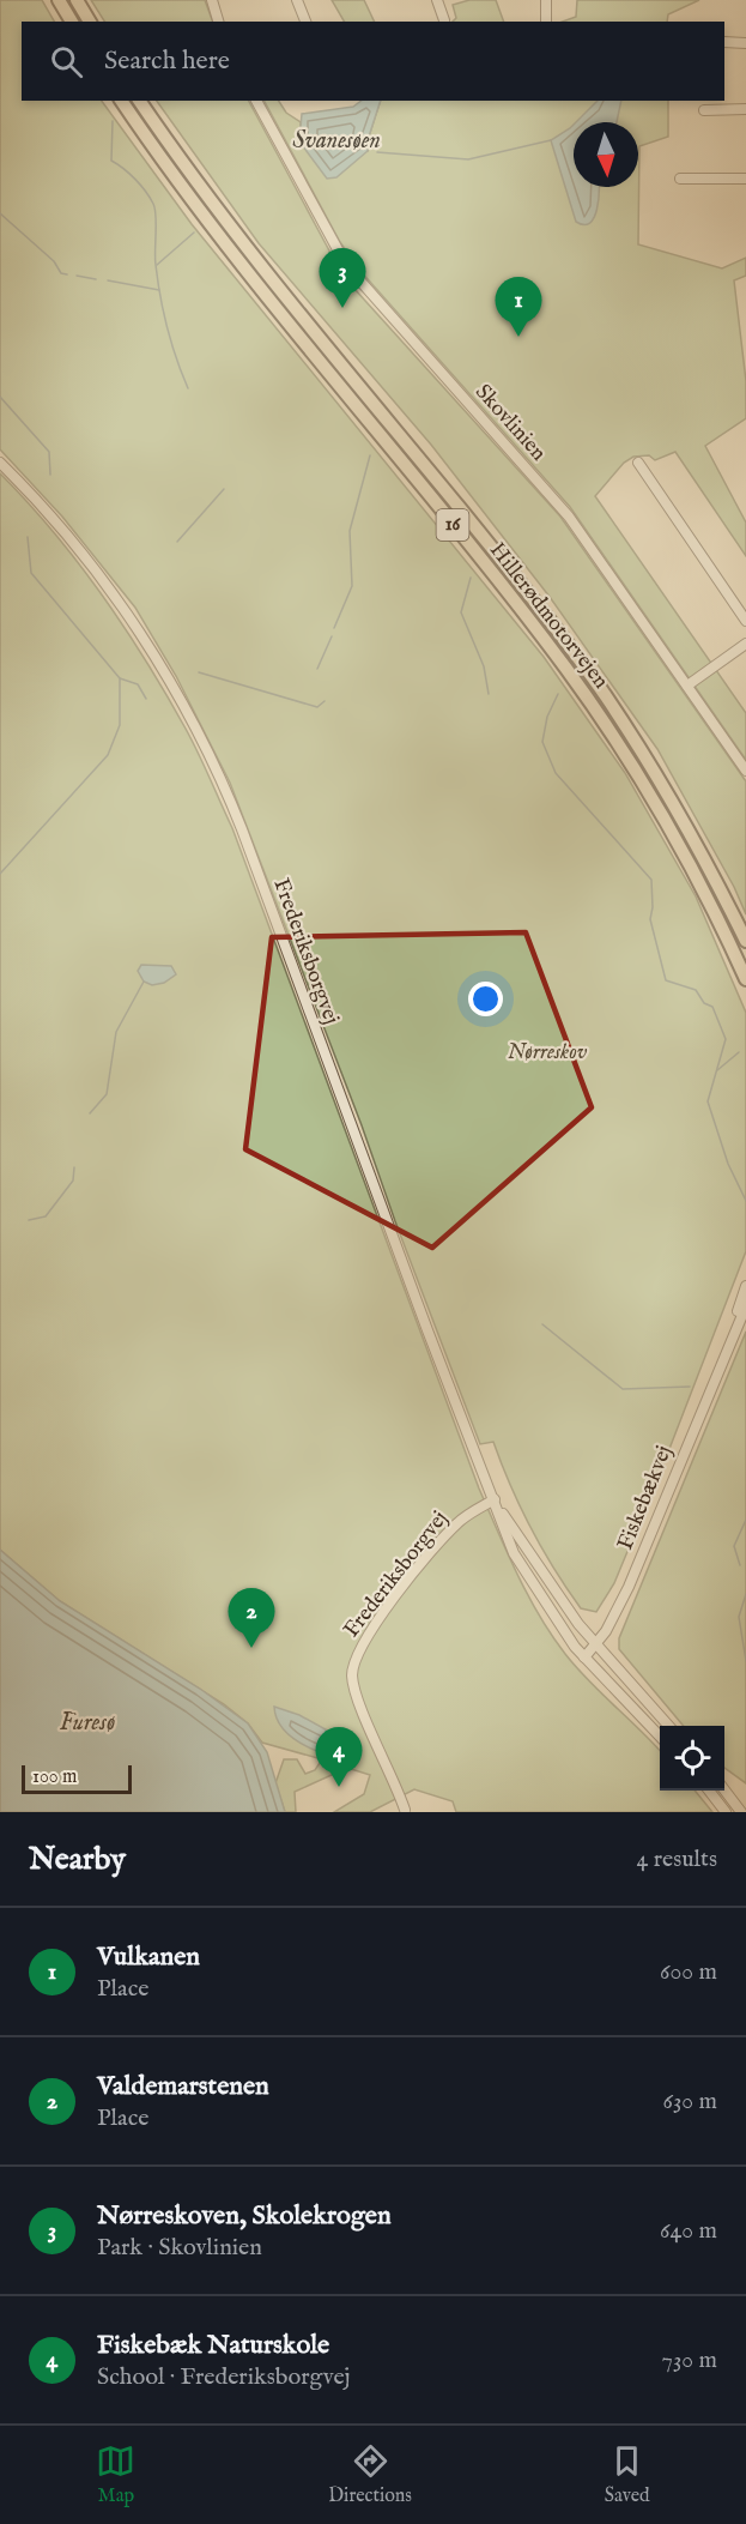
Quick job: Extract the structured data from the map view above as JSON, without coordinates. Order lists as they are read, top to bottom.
{
  "streets": {
    "highway": ["16", "Hillerødmotorvejen"],
    "street": ["Skovlinien", "Frederiksborgvej", "Fiskebækvej"]
  },
  "crossings": [
    ["Frederiksborgvej", "Fiskebækvej"]
  ],
  "water": ["Svanesøen", "Furesø"],
  "parks": ["Nørreskov"],
  "scale_bar": "100 m",
  "north": "bottom",
  "page": {
    "search": "Search here",
    "pins": [
      "3",
      "1",
      "2",
      "4"
    ],
    "scale": "100 m",
    "heading": ["Nearby", "4 results"],
    "list": [
      {
        "mark": "1",
        "name": "Vulkanen",
        "note": "Place",
        "value": "600 m"
      },
      {
        "mark": "2",
        "name": "Valdemarstenen",
        "note": "Place",
        "value": "630 m"
      },
      {
        "mark": "3",
        "name": "Nørreskoven, Skolekrogen",
        "note": "Park · Skovlinien",
        "value": "640 m"
      },
      {
        "mark": "4",
        "name": "Fiskebæk Naturskole",
        "note": "School · Frederiksborgvej",
        "value": "730 m"
      }
    ],
    "nav": ["Map", "Directions", "Saved"]
  }
}
